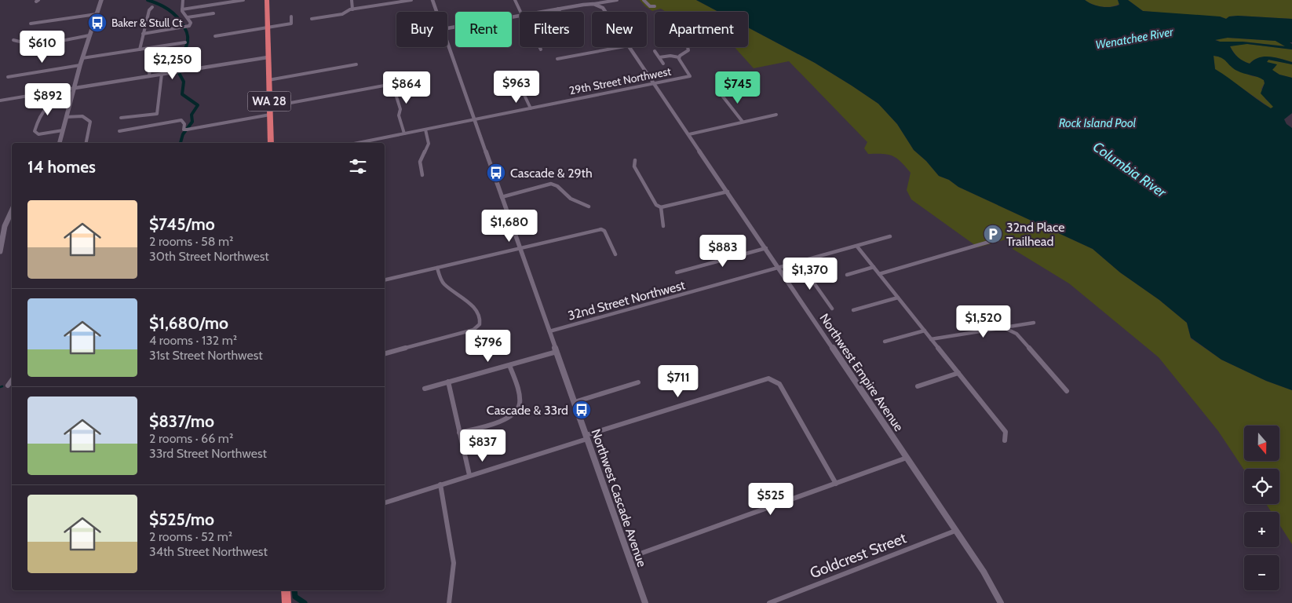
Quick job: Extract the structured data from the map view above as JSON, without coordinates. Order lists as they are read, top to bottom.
{
  "streets": {
    "highway": ["WA 28"],
    "street": [
      "29th Street Northwest",
      "32nd Street Northwest",
      "Northwest Empire Avenue",
      "Northwest Cascade Avenue",
      "Goldcrest Street"
    ]
  },
  "crossings": [
    ["29th Street Northwest", "Northwest Empire Avenue"],
    ["29th Street Northwest", "Northwest Cascade Avenue"],
    ["32nd Street Northwest", "Northwest Empire Avenue"],
    ["32nd Street Northwest", "Northwest Cascade Avenue"],
    ["Northwest Empire Avenue", "Goldcrest Street"]
  ],
  "water": ["Wenatchee River", "Rock Island Pool", "Columbia River"],
  "places": {
    "bus stop": ["Baker & Stull Ct", "Cascade & 29th", "Cascade & 33rd"],
    "parking": ["32nd Place Trailhead"]
  },
  "north": "bottom",
  "page": {
    "chip": [
      "Buy",
      "Rent",
      "Filters",
      "New",
      "Apartment"
    ],
    "price": [
      "$610",
      "$2,250",
      "$963",
      "$864",
      "$745",
      "$892",
      "$1,680",
      "$883",
      "$1,370",
      "$1,520",
      "$796",
      "$711",
      "$837",
      "$525"
    ],
    "heading": "14 homes",
    "list": [
      {
        "name": "$745/mo",
        "note": "2 rooms · 58 m² · 30th Street Northwest"
      },
      {
        "name": "$1,680/mo",
        "note": "4 rooms · 132 m² · 31st Street Northwest"
      },
      {
        "name": "$837/mo",
        "note": "2 rooms · 66 m² · 33rd Street Northwest"
      },
      {
        "name": "$525/mo",
        "note": "2 rooms · 52 m² · 34th Street Northwest"
      }
    ],
    "map_buttons": ["+", "−"]
  }
}
